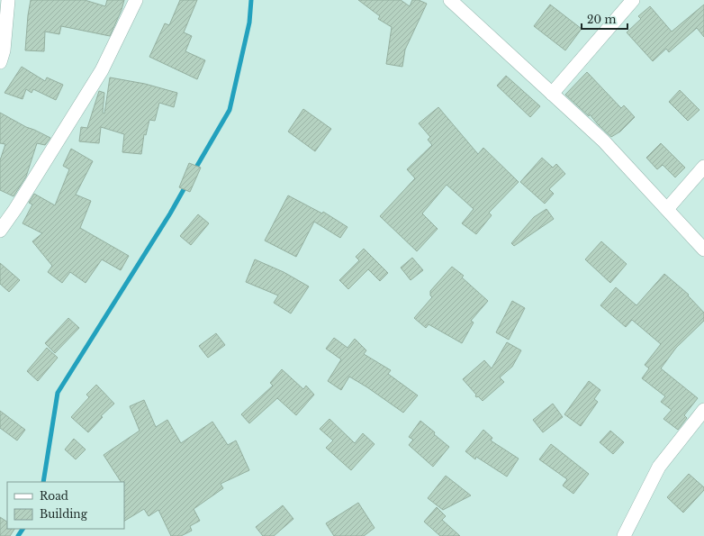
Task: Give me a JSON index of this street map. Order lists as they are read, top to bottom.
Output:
{
  "legend": ["Road", "Building"],
  "scale_bar": "20 m"
}
